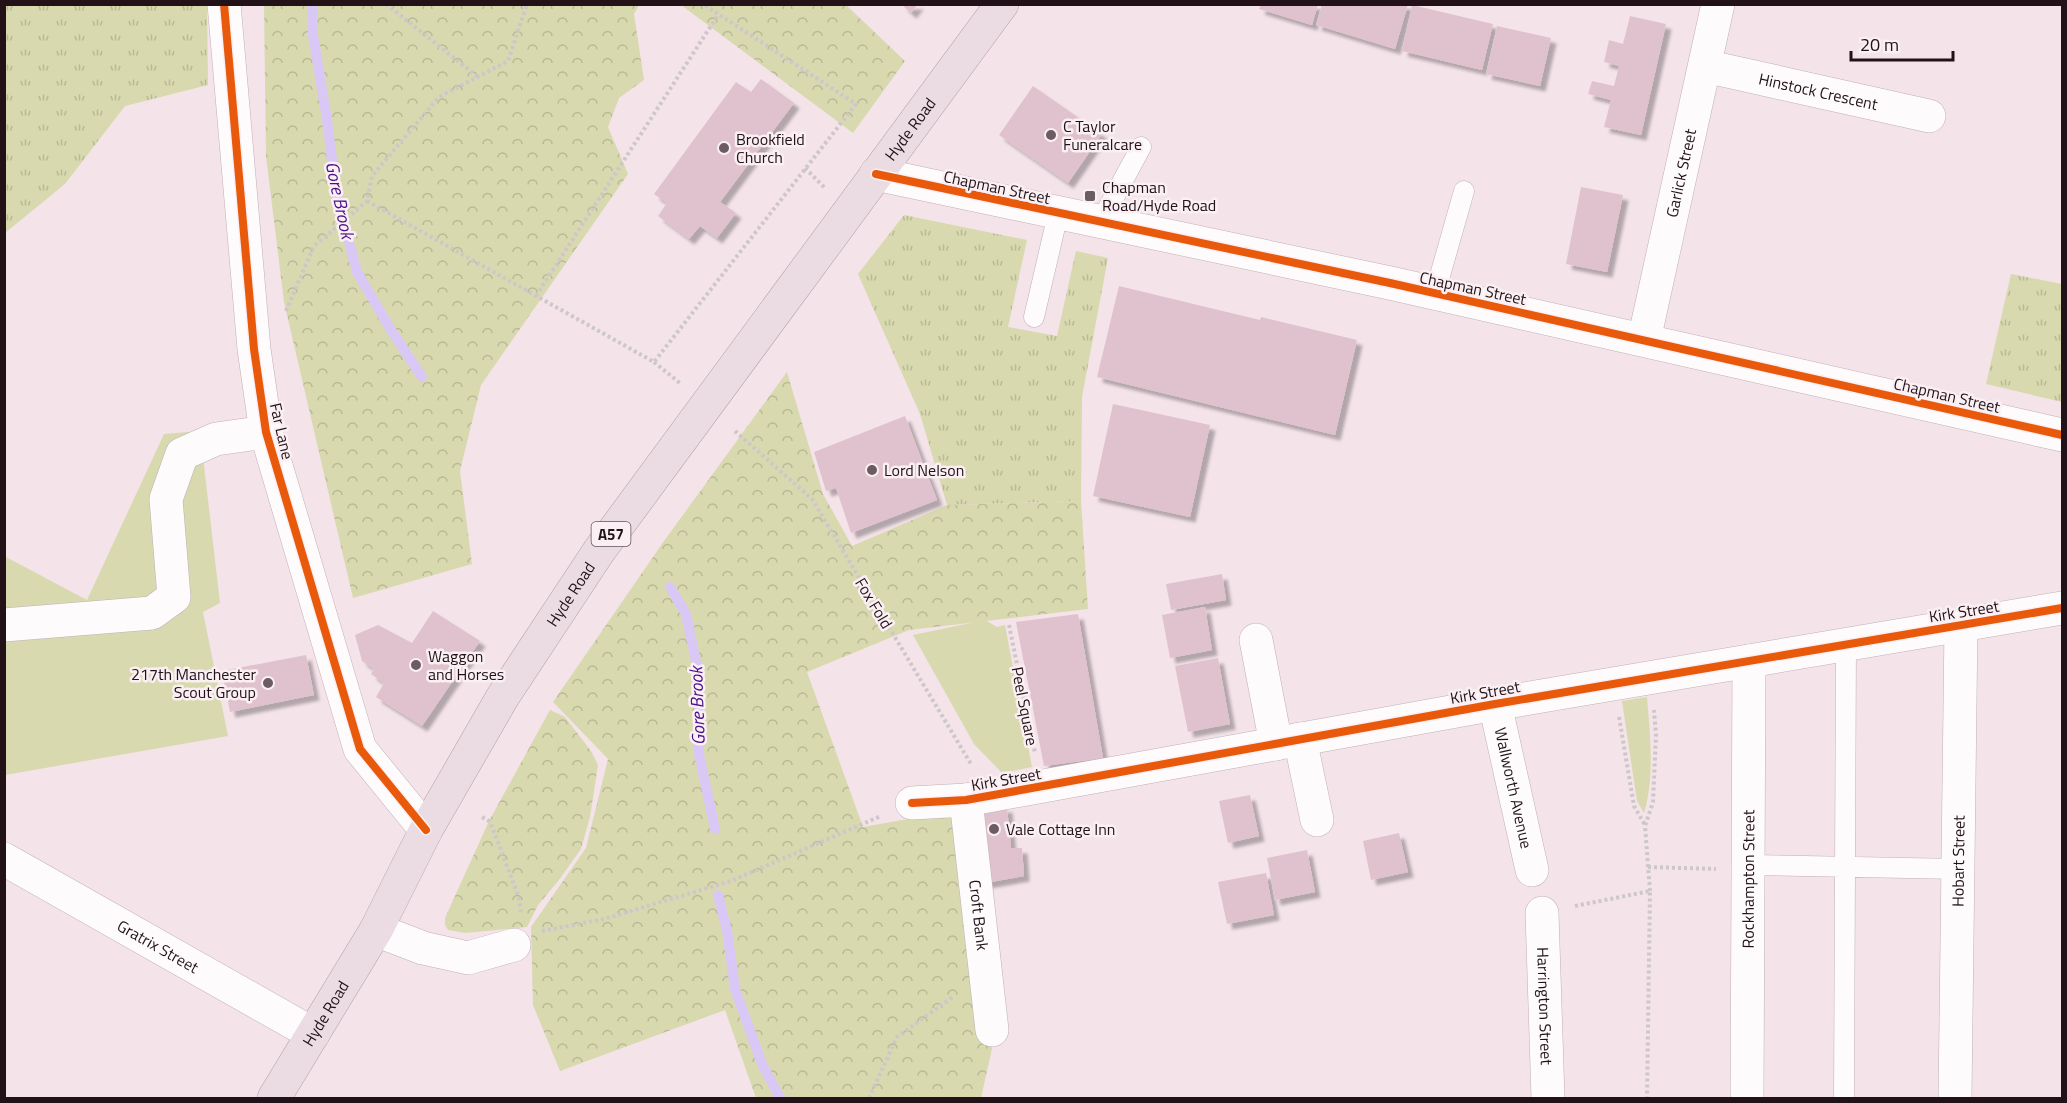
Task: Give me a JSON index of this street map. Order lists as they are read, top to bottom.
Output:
{
  "streets": {
    "highway": ["Hyde Road", "A57"],
    "street": [
      "Hinstock Crescent",
      "Garlick Street",
      "Chapman Street",
      "Far Lane",
      "Kirk Street",
      "Wallworth Avenue",
      "Hobart Street",
      "Rockhampton Street",
      "Croft Bank",
      "Gratrix Street",
      "Harrington Street"
    ],
    "path": ["Fox Fold", "Peel Square"]
  },
  "crossings": [
    ["Hinstock Crescent", "Garlick Street"],
    ["Hyde Road", "Chapman Street"],
    ["Hyde Road", "Far Lane"],
    ["Hyde Road", "Gratrix Street"],
    ["Garlick Street", "Chapman Street"],
    ["Fox Fold", "Kirk Street"],
    ["Fox Fold", "Croft Bank"],
    ["Kirk Street", "Peel Square"],
    ["Kirk Street", "Wallworth Avenue"],
    ["Kirk Street", "Hobart Street"],
    ["Kirk Street", "Rockhampton Street"],
    ["Kirk Street", "Croft Bank"]
  ],
  "water": ["Gore Brook"],
  "places": {
    "other": [
      "C Taylor Funeralcare",
      "Brookfield Church",
      "Lord Nelson",
      "Waggon and Horses",
      "217th Manchester Scout Group",
      "Vale Cottage Inn"
    ],
    "transit": ["Chapman Road/Hyde Road"]
  },
  "scale_bar": "20 m"
}
